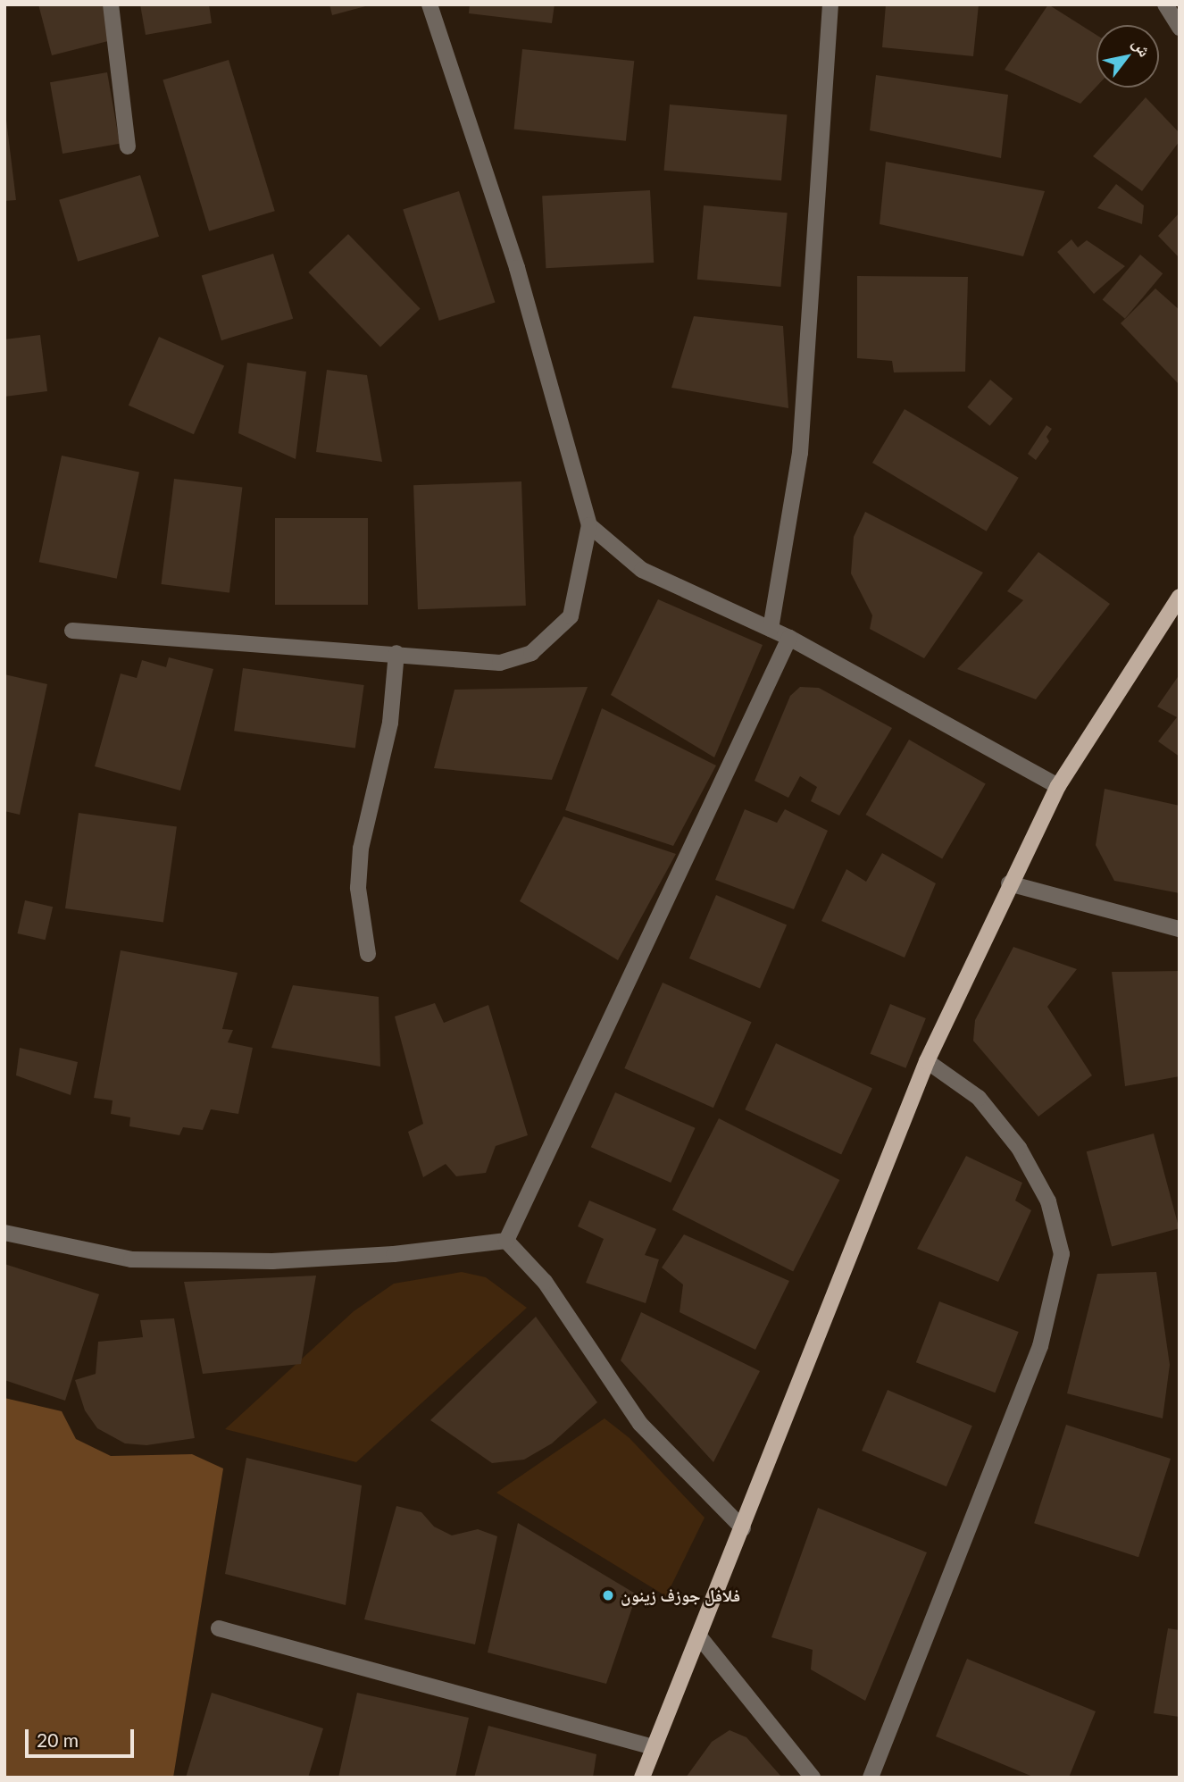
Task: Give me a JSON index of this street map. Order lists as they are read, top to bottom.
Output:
{
  "places": ["فلافل جوزف زينون"],
  "scale_bar": "20 m",
  "north": "top right"
}
